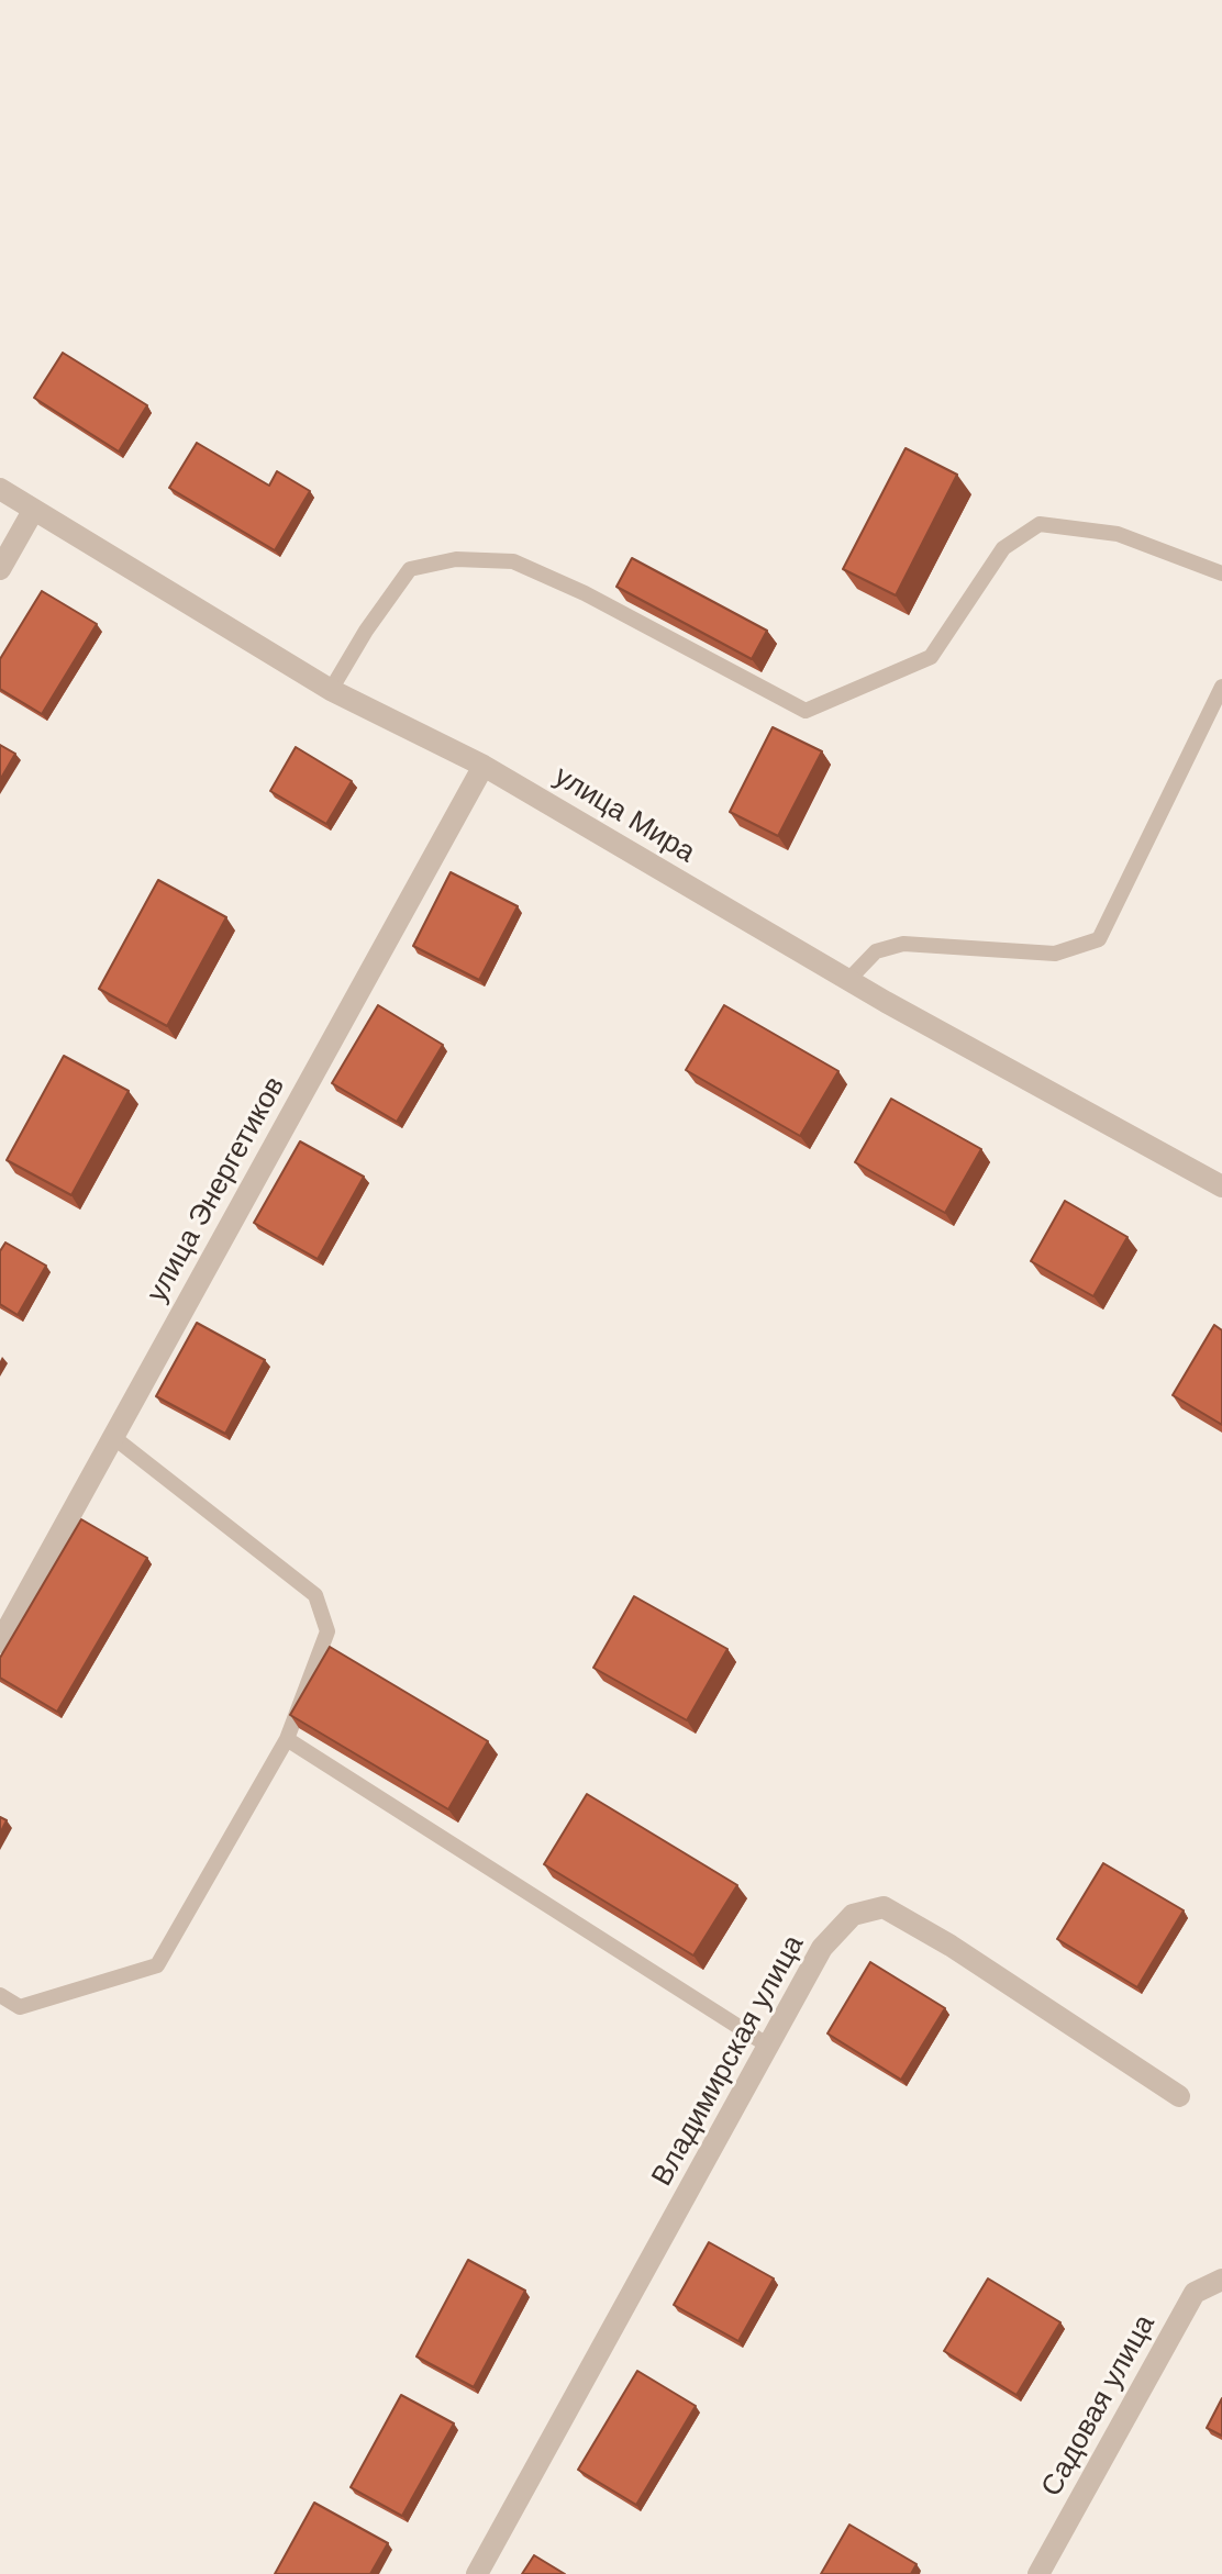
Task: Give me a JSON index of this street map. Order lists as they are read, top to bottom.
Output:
{
  "streets": {
    "street": [
      "улица Мира",
      "улица Энергетиков",
      "Владимирская улица",
      "Садовая улица"
    ]
  },
  "crossings": [
    ["улица Мира", "улица Энергетиков"]
  ]
}
